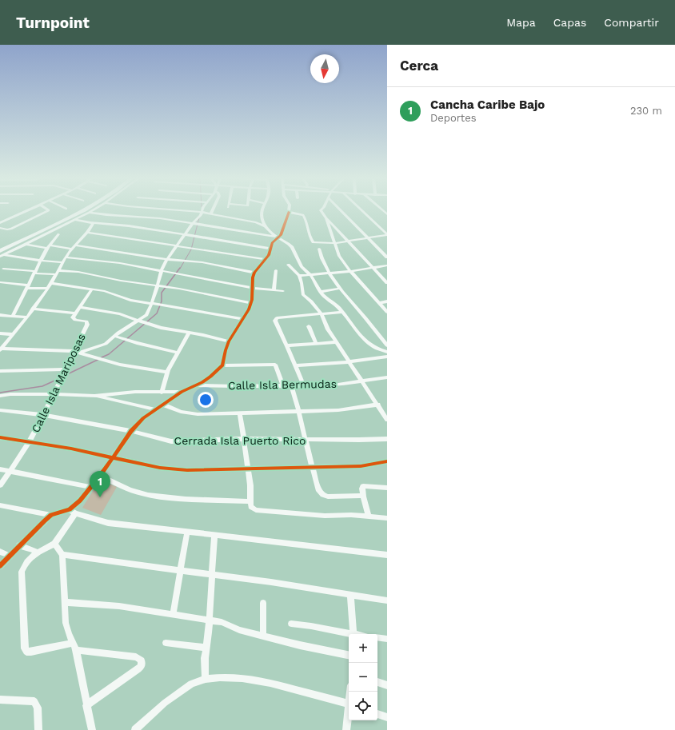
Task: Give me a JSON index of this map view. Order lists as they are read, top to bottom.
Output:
{
  "streets": {
    "street": ["Calle Isla Mariposas", "Calle Isla Bermudas", "Cerrada Isla Puerto Rico"]
  },
  "crossings": [
    ["Calle Isla Mariposas", "Cerrada Isla Puerto Rico"]
  ],
  "north": "bottom",
  "page": {
    "header": "Turnpoint",
    "nav": ["Mapa", "Capas", "Compartir"],
    "heading": "Cerca",
    "list": [
      {
        "mark": "1",
        "name": "Cancha Caribe Bajo",
        "note": "Deportes",
        "value": "230 m"
      }
    ],
    "pins": "1",
    "map_buttons": ["+", "−"]
  }
}
